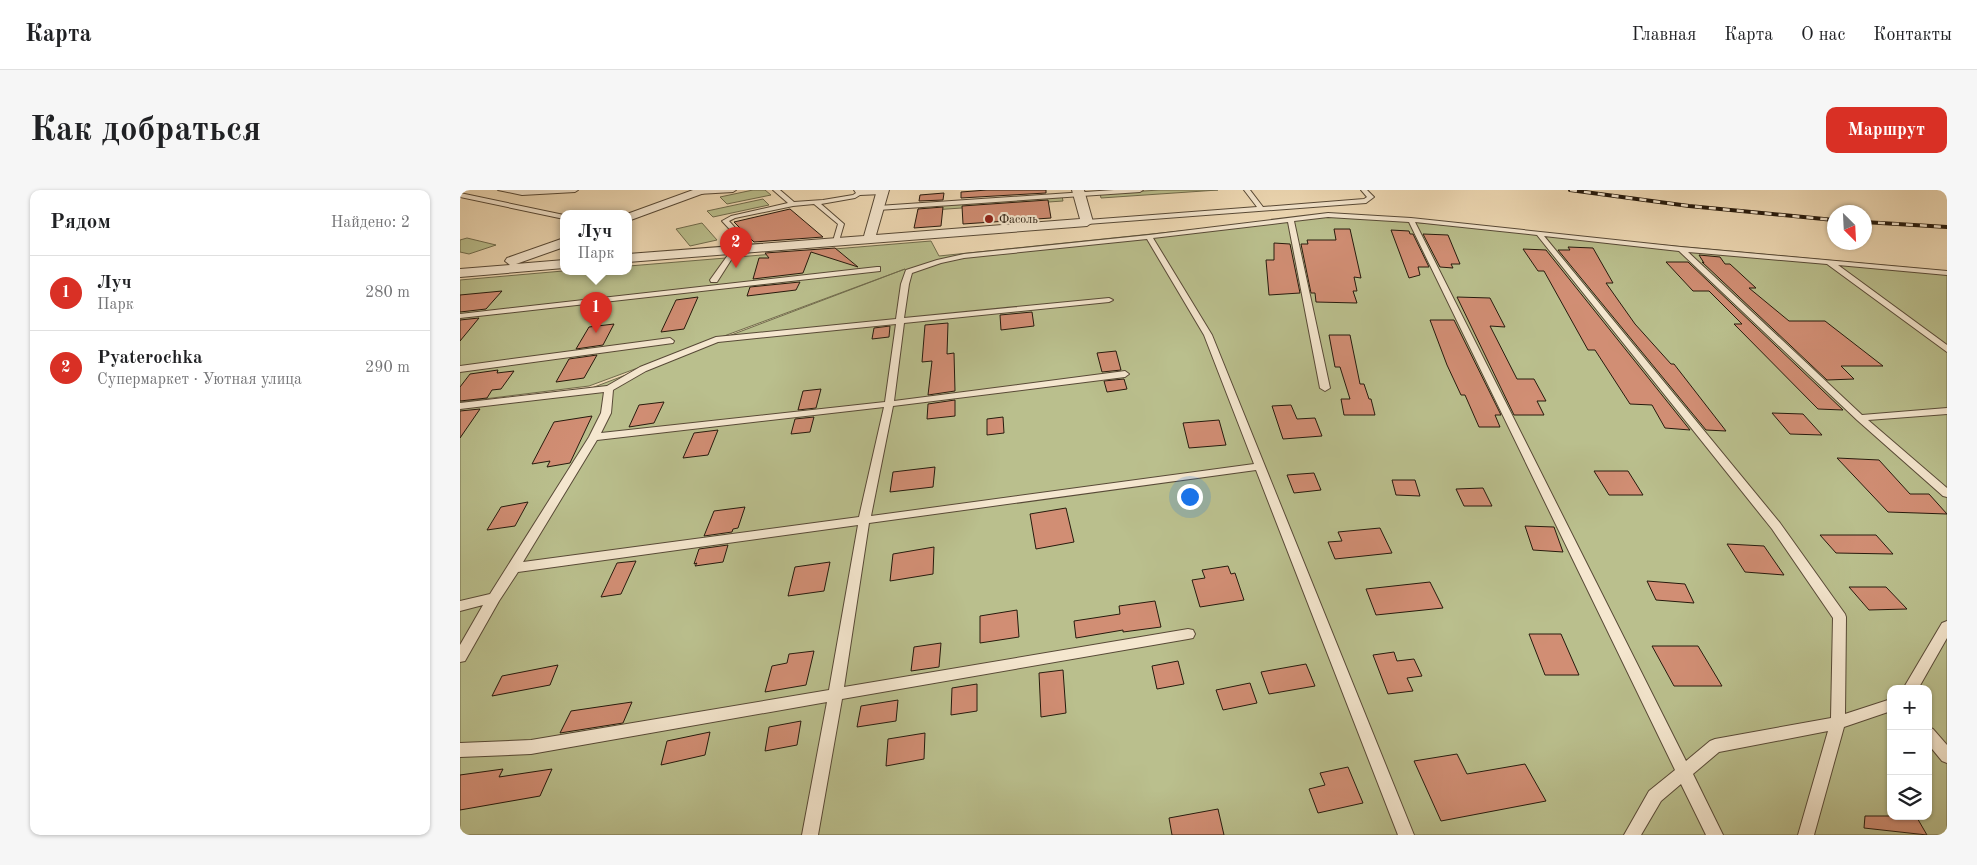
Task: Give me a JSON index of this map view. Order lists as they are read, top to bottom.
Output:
{
  "places": ["Фасоль"],
  "north": "bottom right",
  "page": {
    "header": "Карта",
    "nav": [
      "Главная",
      "Карта",
      "О нас",
      "Контакты"
    ],
    "buttons": "Маршрут",
    "title": "Как добраться",
    "heading": ["Рядом", "Найдено: 2"],
    "popup": ["Луч", "Парк"],
    "pins": ["2", "1"],
    "list": [
      {
        "mark": "1",
        "name": "Луч",
        "note": "Парк",
        "value": "280 m"
      },
      {
        "mark": "2",
        "name": "Pyaterochka",
        "note": "Супермаркет · Уютная улица",
        "value": "290 m"
      }
    ],
    "map_buttons": ["+", "−"]
  }
}
